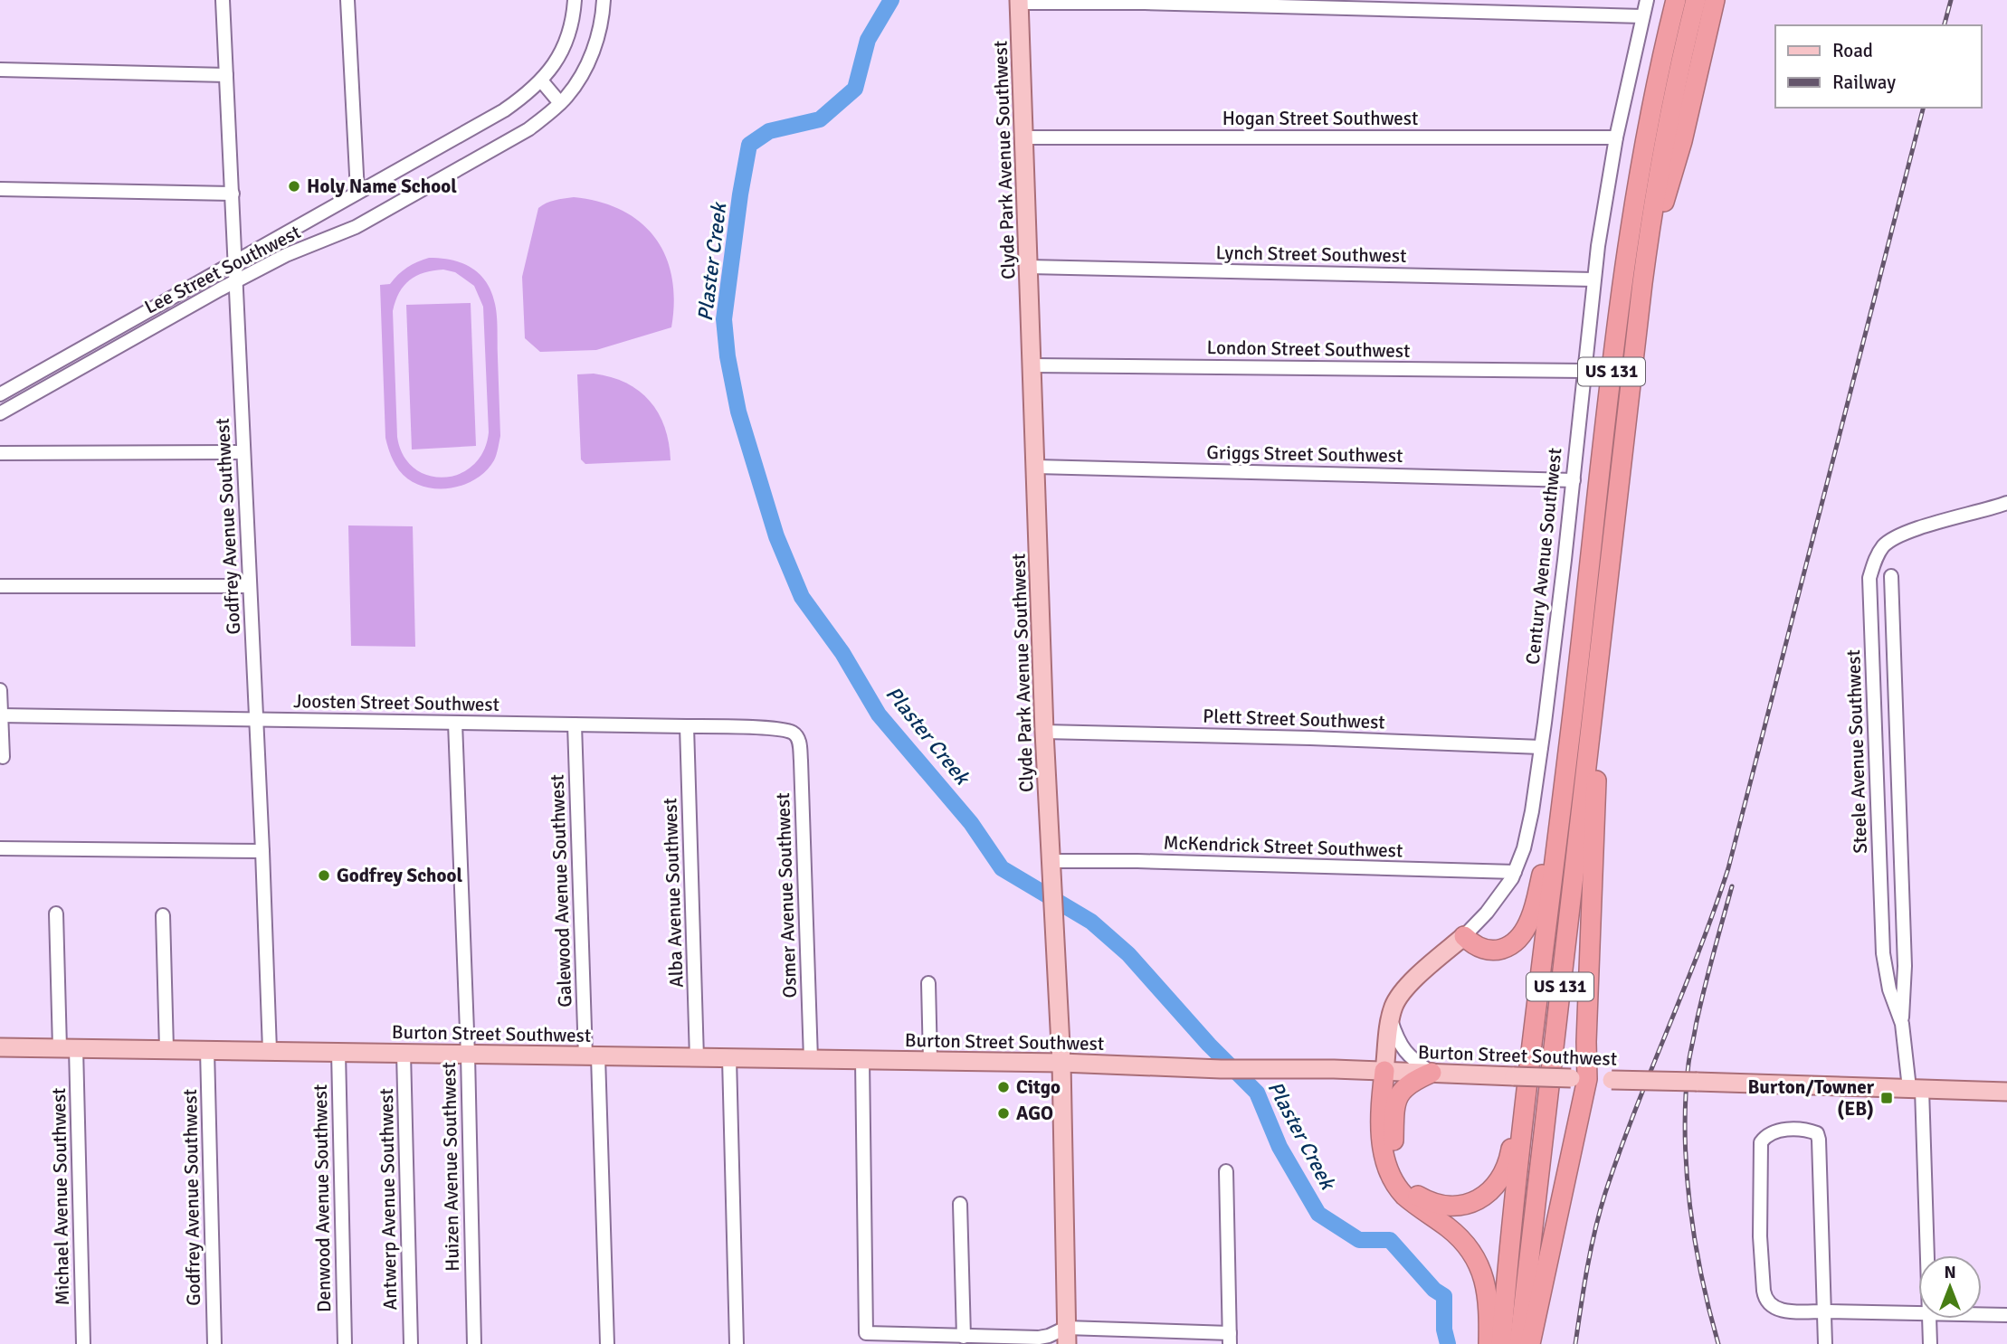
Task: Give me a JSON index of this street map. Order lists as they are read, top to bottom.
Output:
{
  "streets": {
    "highway": ["US 131"],
    "main road": ["Clyde Park Avenue Southwest", "Century Avenue Southwest", "Burton Street Southwest"],
    "street": [
      "Hogan Street Southwest",
      "Lynch Street Southwest",
      "Lee Street Southwest",
      "London Street Southwest",
      "Griggs Street Southwest",
      "Godfrey Avenue Southwest",
      "Joosten Street Southwest",
      "Plett Street Southwest",
      "Steele Avenue Southwest",
      "McKendrick Street Southwest",
      "Galewood Avenue Southwest",
      "Alba Avenue Southwest",
      "Osmer Avenue Southwest",
      "Huizen Avenue Southwest",
      "Michael Avenue Southwest",
      "Denwood Avenue Southwest",
      "Antwerp Avenue Southwest"
    ]
  },
  "crossings": [
    ["Hogan Street Southwest", "Clyde Park Avenue Southwest"],
    ["Hogan Street Southwest", "Century Avenue Southwest"],
    ["Clyde Park Avenue Southwest", "Lynch Street Southwest"],
    ["Clyde Park Avenue Southwest", "London Street Southwest"],
    ["Clyde Park Avenue Southwest", "Griggs Street Southwest"],
    ["Clyde Park Avenue Southwest", "Plett Street Southwest"],
    ["Clyde Park Avenue Southwest", "McKendrick Street Southwest"],
    ["Clyde Park Avenue Southwest", "Burton Street Southwest"],
    ["Lynch Street Southwest", "Century Avenue Southwest"],
    ["Lee Street Southwest", "Godfrey Avenue Southwest"],
    ["London Street Southwest", "Century Avenue Southwest"],
    ["Griggs Street Southwest", "Century Avenue Southwest"],
    ["Godfrey Avenue Southwest", "Joosten Street Southwest"],
    ["Godfrey Avenue Southwest", "Burton Street Southwest"],
    ["Century Avenue Southwest", "Plett Street Southwest"],
    ["Century Avenue Southwest", "McKendrick Street Southwest"],
    ["Century Avenue Southwest", "Burton Street Southwest"],
    ["Joosten Street Southwest", "Galewood Avenue Southwest"],
    ["Joosten Street Southwest", "Alba Avenue Southwest"],
    ["Joosten Street Southwest", "Osmer Avenue Southwest"],
    ["Joosten Street Southwest", "Huizen Avenue Southwest"],
    ["Steele Avenue Southwest", "Burton Street Southwest"],
    ["Galewood Avenue Southwest", "Burton Street Southwest"],
    ["Alba Avenue Southwest", "Burton Street Southwest"],
    ["Osmer Avenue Southwest", "Burton Street Southwest"],
    ["Burton Street Southwest", "Huizen Avenue Southwest"],
    ["Burton Street Southwest", "Michael Avenue Southwest"],
    ["Burton Street Southwest", "Denwood Avenue Southwest"],
    ["Burton Street Southwest", "Antwerp Avenue Southwest"]
  ],
  "water": ["Plaster Creek"],
  "places": {
    "other": [
      "Holy Name School",
      "Godfrey School",
      "Citgo",
      "AGO"
    ],
    "transit": ["Burton/Towner (EB)"]
  },
  "legend": ["Road", "Railway"],
  "north": "top"
}
